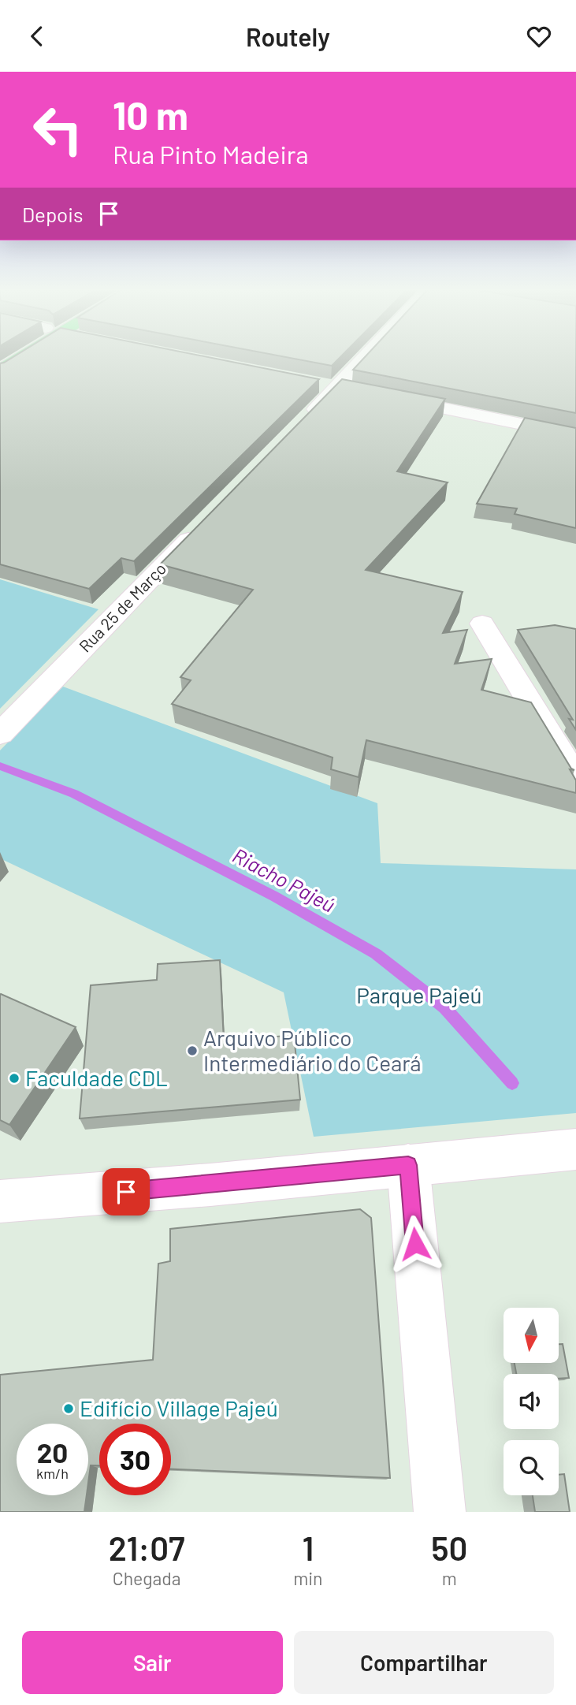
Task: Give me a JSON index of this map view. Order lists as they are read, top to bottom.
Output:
{
  "streets": {
    "street": ["Rua 25 de Março"]
  },
  "water": ["Riacho Pajeú"],
  "parks": ["Parque Pajeú"],
  "places": ["Arquivo Público Intermediário do Ceará", "Faculdade CDL", "Edifício Village Pajeú"],
  "north": "bottom",
  "page": {
    "header": "Routely",
    "turn": ["10 m", "Rua Pinto Madeira"],
    "then": "Depois",
    "speed": "20 km/h",
    "limit": "30",
    "eta": [
      "21:07",
      "Chegada",
      "1",
      "min",
      "50",
      "m"
    ],
    "buttons": ["Sair", "Compartilhar"]
  }
}
